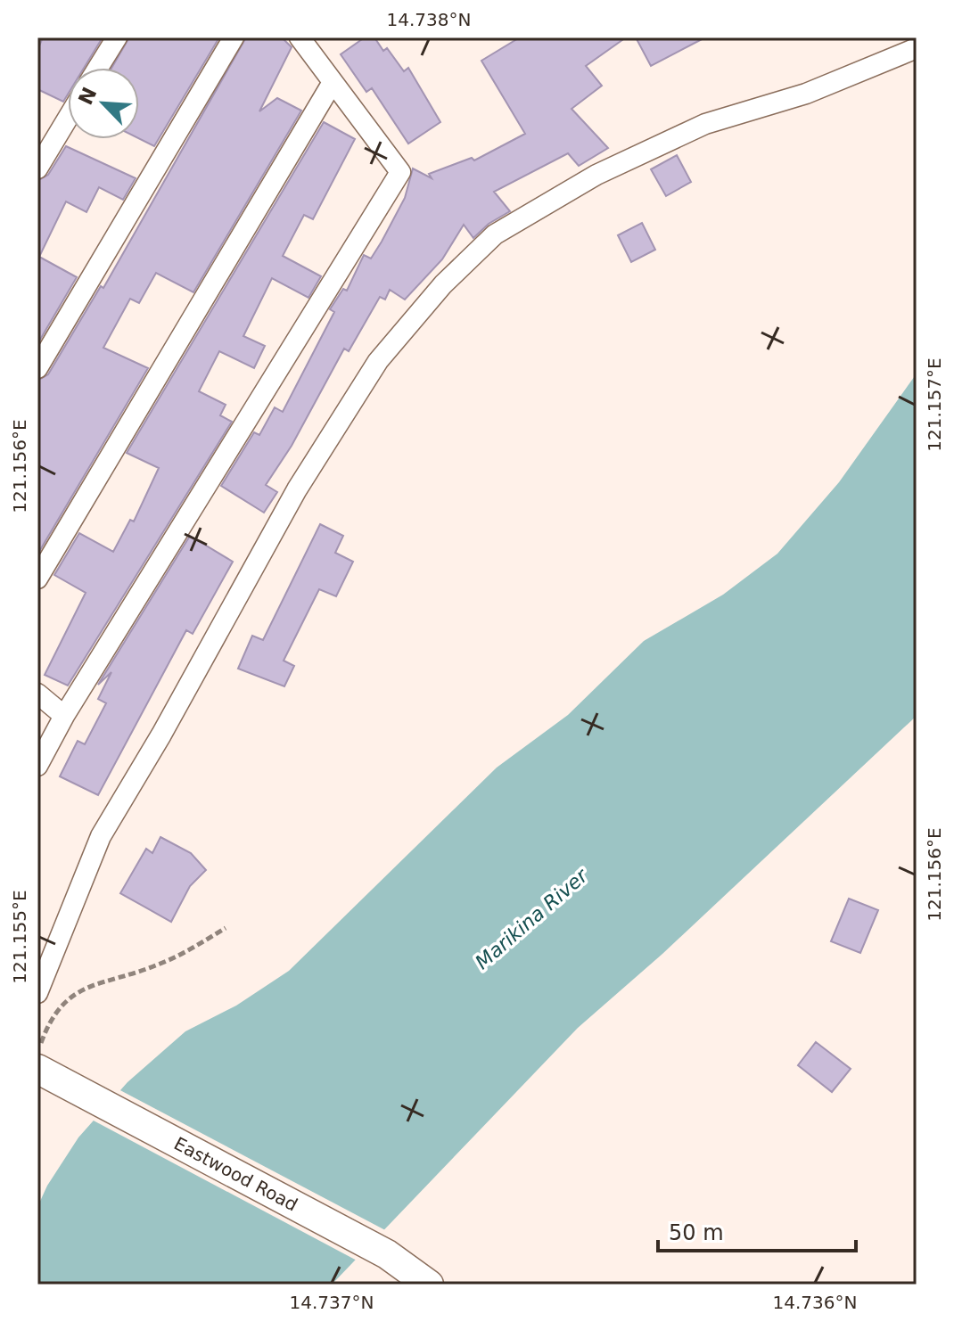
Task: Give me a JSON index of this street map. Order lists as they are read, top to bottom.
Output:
{
  "streets": {
    "main road": ["Eastwood Road"]
  },
  "water": ["Marikina River"],
  "scale_bar": "50 m",
  "north": "top left",
  "coordinates": [
    "14.738°N",
    "121.157°E",
    "121.156°E",
    "121.155°E",
    "14.737°N",
    "14.736°N"
  ]
}
